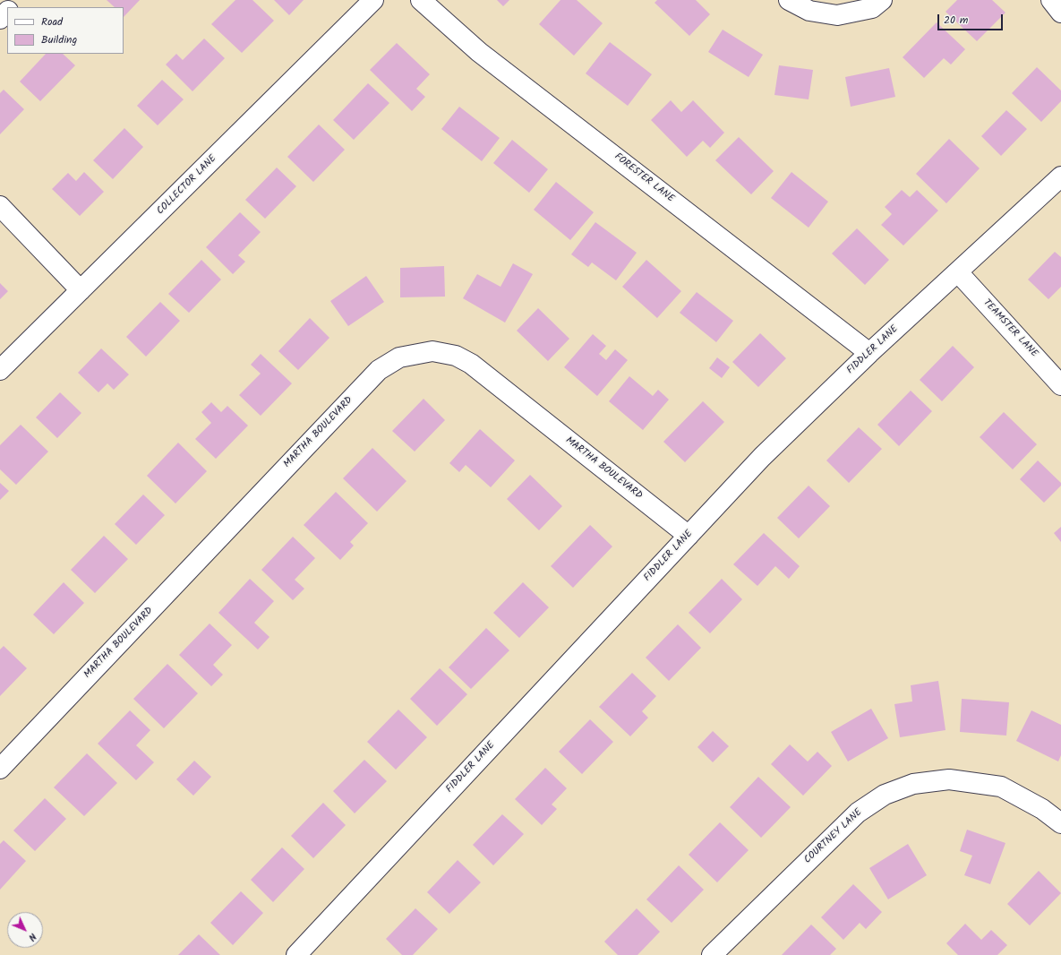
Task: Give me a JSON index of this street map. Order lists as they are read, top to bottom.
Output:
{
  "streets": {
    "street": [
      "FORESTER LANE",
      "COLLECTOR LANE",
      "TEAMSTER LANE",
      "FIDDLER LANE",
      "MARTHA BOULEVARD",
      "COURTNEY LANE"
    ]
  },
  "crossings": [
    ["FORESTER LANE", "FIDDLER LANE"],
    ["TEAMSTER LANE", "FIDDLER LANE"],
    ["FIDDLER LANE", "MARTHA BOULEVARD"]
  ],
  "legend": ["Road", "Building"],
  "scale_bar": "20 m",
  "north": "bottom right"
}
